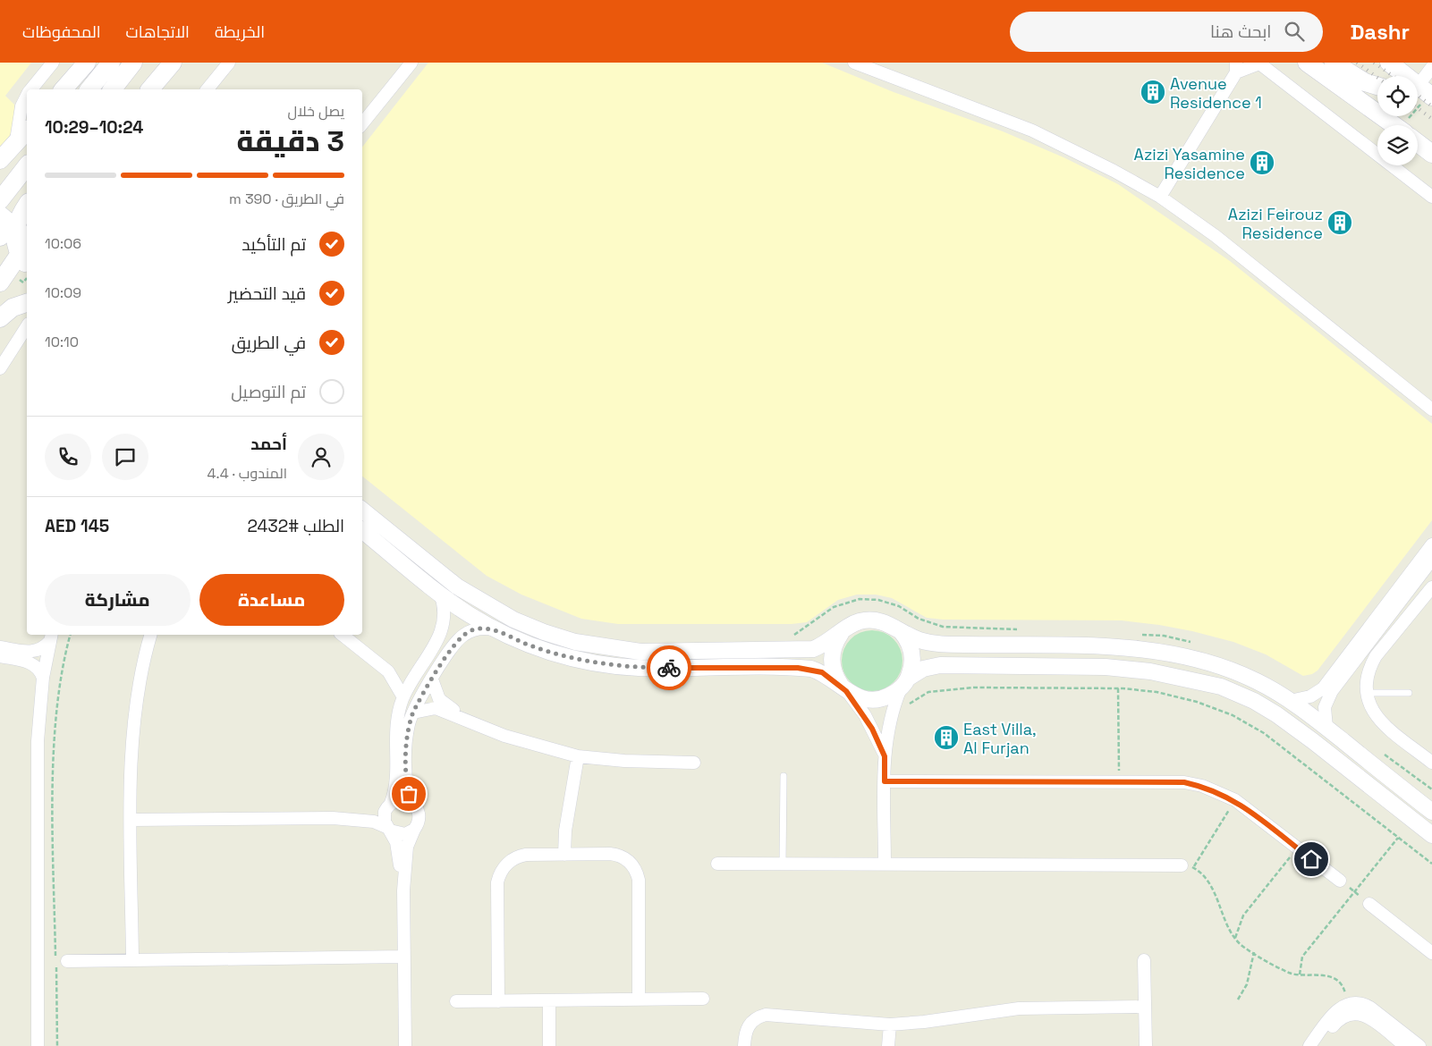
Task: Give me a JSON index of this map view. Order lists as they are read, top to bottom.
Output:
{
  "places": {
    "building": [
      "Avenue Residence 1",
      "Azizi Yasamine Residence",
      "Azizi Feirouz Residence",
      "East Villa, Al Furjan"
    ]
  },
  "page": {
    "header": "Dashr",
    "search": "ابحث هنا",
    "nav": ["الخريطة", "الاتجاهات", "المحفوظات"],
    "heading": ["3 دقيقة", "يصل خلال", "10:24–10:29"],
    "panel": [
      "أحمد",
      "المندوب · 4.4",
      "الطلب #2432",
      "AED 145"
    ],
    "bar": "في الطريق · 390 m",
    "list": [
      ["تم التأكيد", "10:06"],
      ["قيد التحضير", "10:09"],
      ["في الطريق", "10:10"],
      "تم التوصيل"
    ],
    "buttons": ["مساعدة", "مشاركة"]
  }
}
